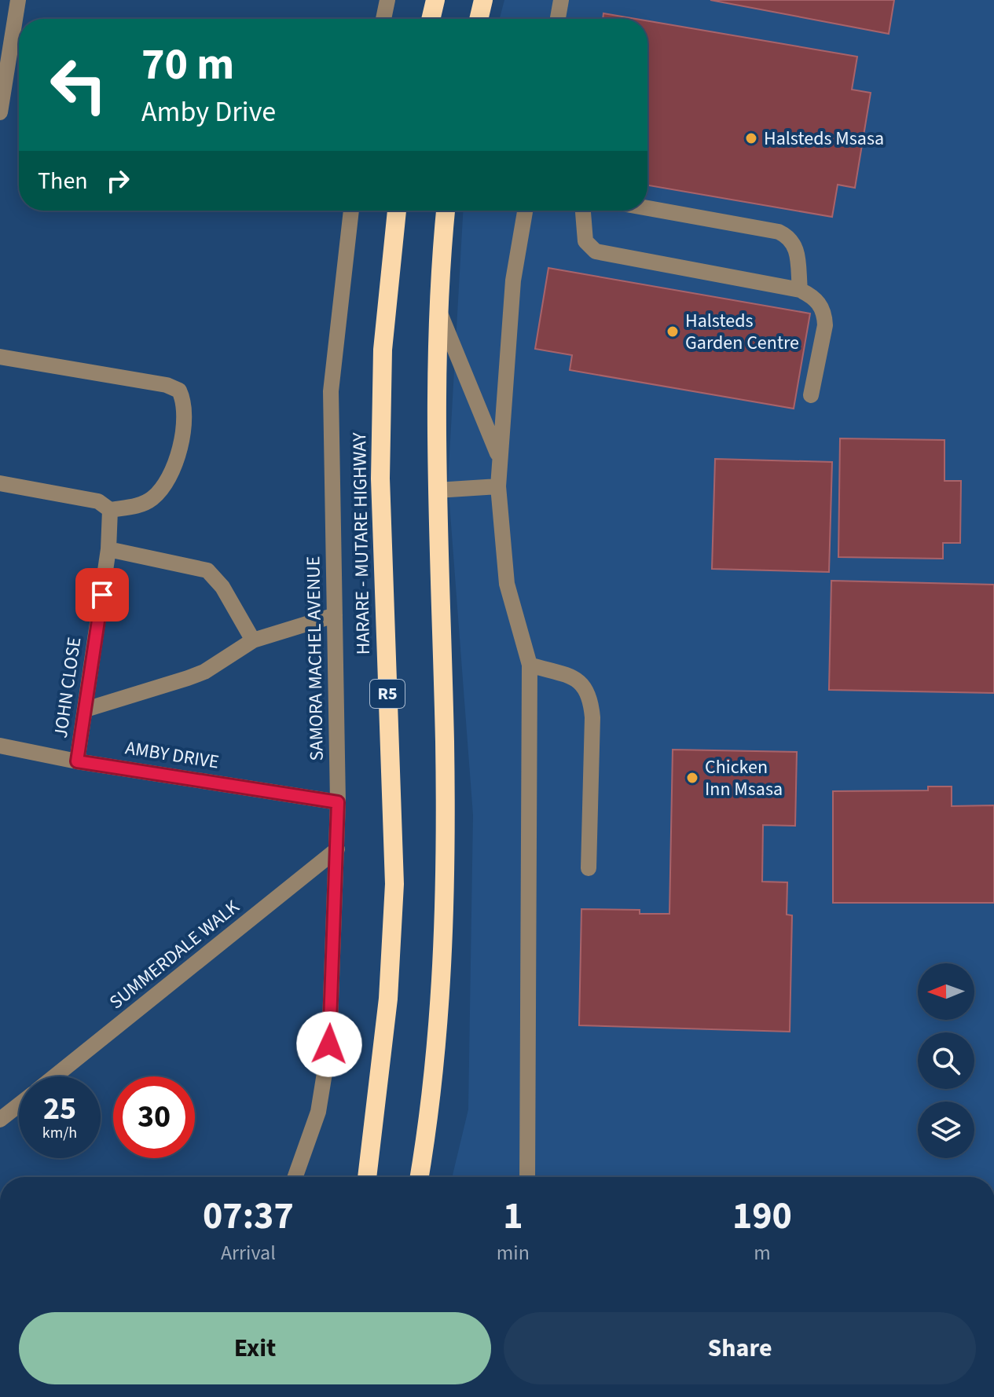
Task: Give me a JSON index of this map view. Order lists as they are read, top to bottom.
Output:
{
  "streets": {
    "highway": ["HARARE - MUTARE HIGHWAY", "R5"],
    "street": [
      "SAMORA MACHEL AVENUE",
      "JOHN CLOSE",
      "AMBY DRIVE",
      "SUMMERDALE WALK"
    ]
  },
  "crossings": [
    ["SAMORA MACHEL AVENUE", "AMBY DRIVE"],
    ["SAMORA MACHEL AVENUE", "SUMMERDALE WALK"],
    ["JOHN CLOSE", "AMBY DRIVE"]
  ],
  "places": ["Halsteds Msasa", "Halsteds Garden Centre", "Chicken Inn Msasa"],
  "north": "left",
  "page": {
    "turn": ["70 m", "Amby Drive"],
    "then": "Then",
    "speed": "25 km/h",
    "limit": "30",
    "eta": [
      "07:37",
      "Arrival",
      "1",
      "min",
      "190",
      "m"
    ],
    "buttons": ["Exit", "Share"]
  }
}
